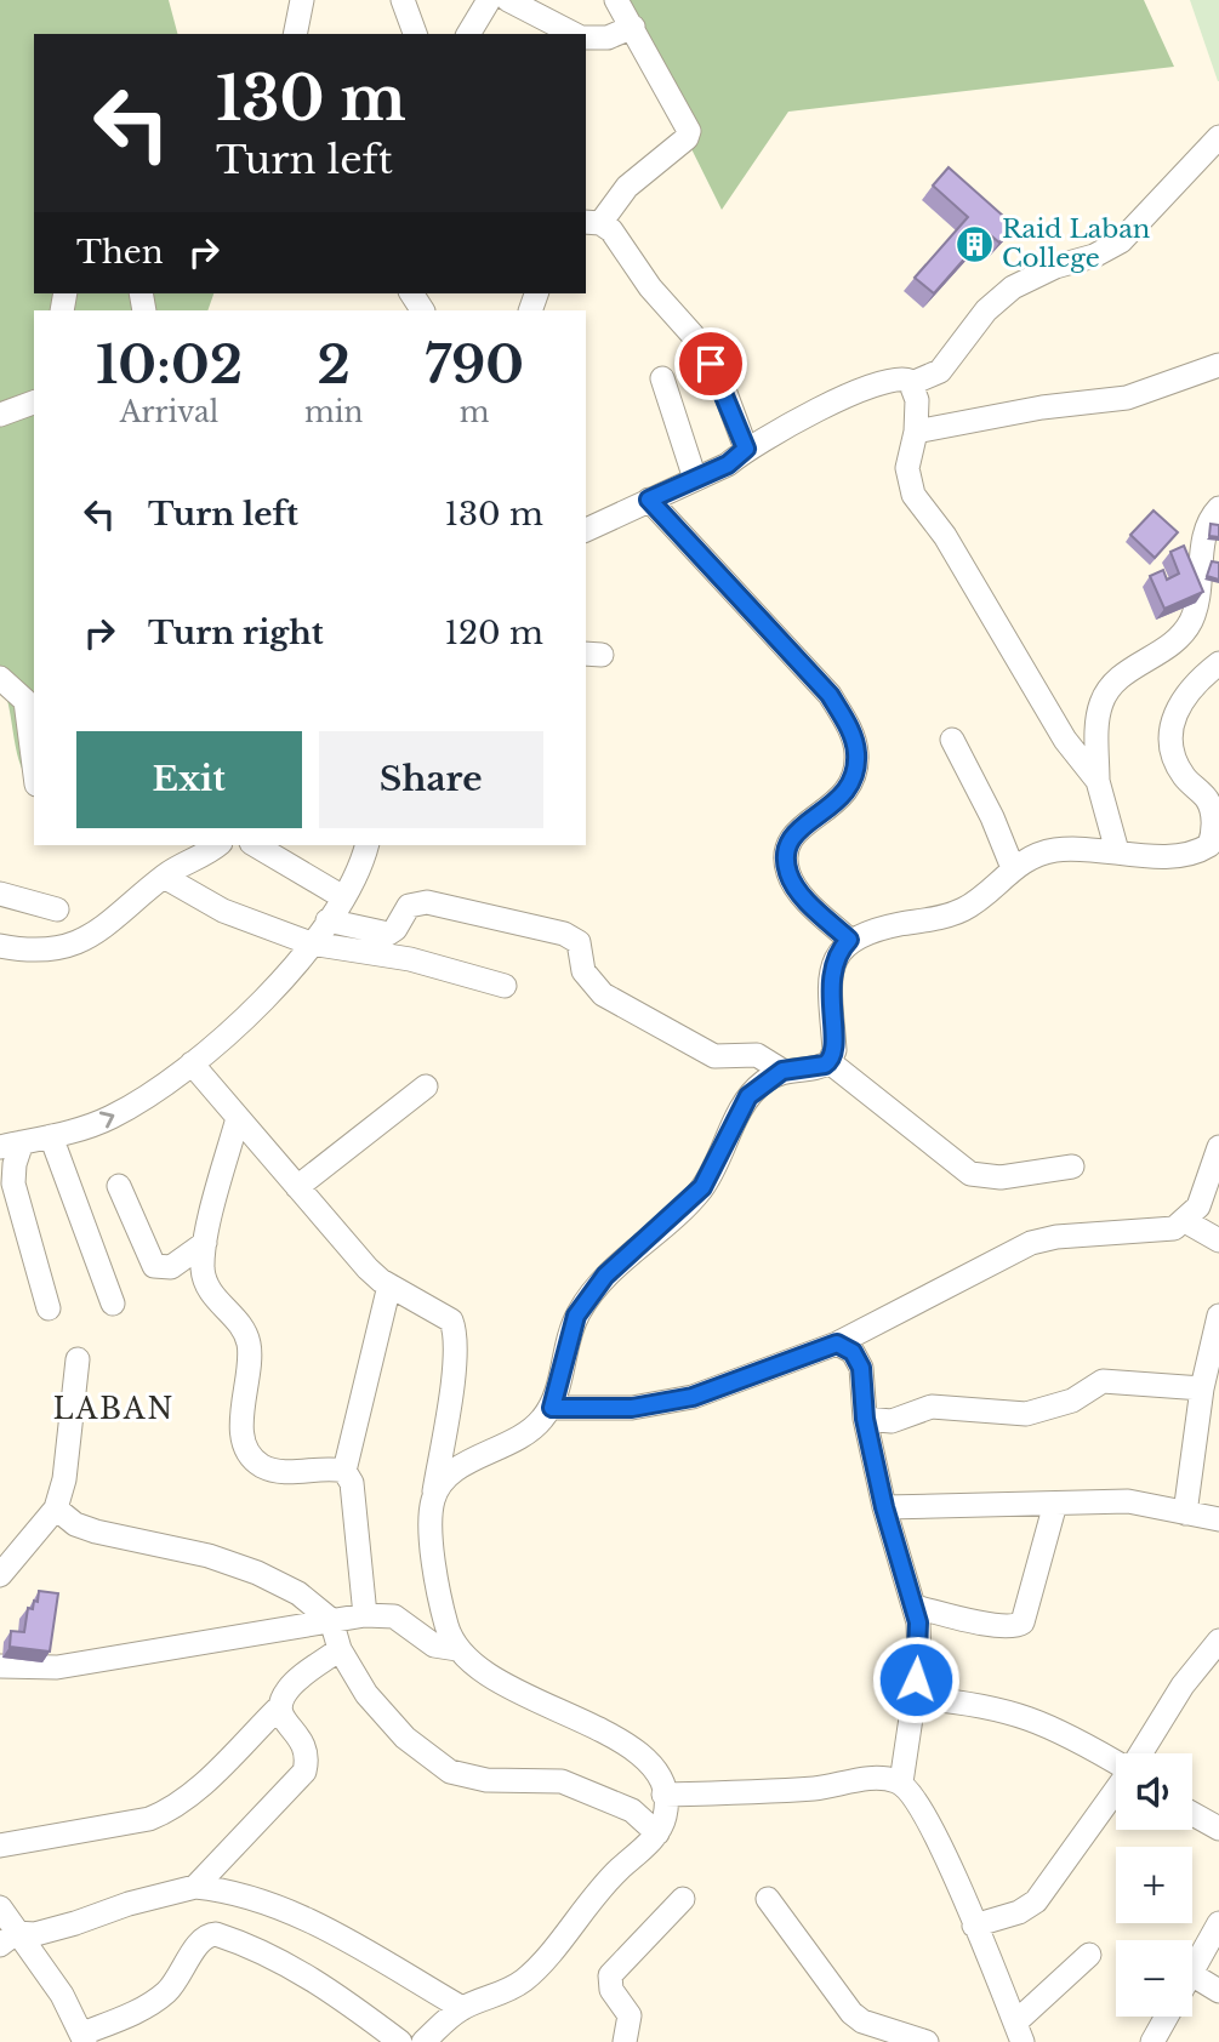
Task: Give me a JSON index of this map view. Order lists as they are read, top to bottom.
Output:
{
  "districts": ["LABAN"],
  "places": {
    "building": ["Raid Laban College"]
  },
  "page": {
    "turn": ["130 m", "Turn left"],
    "then": "Then",
    "eta": [
      "10:02",
      "Arrival",
      "2",
      "min",
      "790",
      "m"
    ],
    "list": [
      {
        "name": "Turn left",
        "value": "130 m"
      },
      {
        "name": "Turn right",
        "value": "120 m"
      }
    ],
    "buttons": ["Exit", "Share"],
    "map_buttons": ["+", "−"]
  }
}
